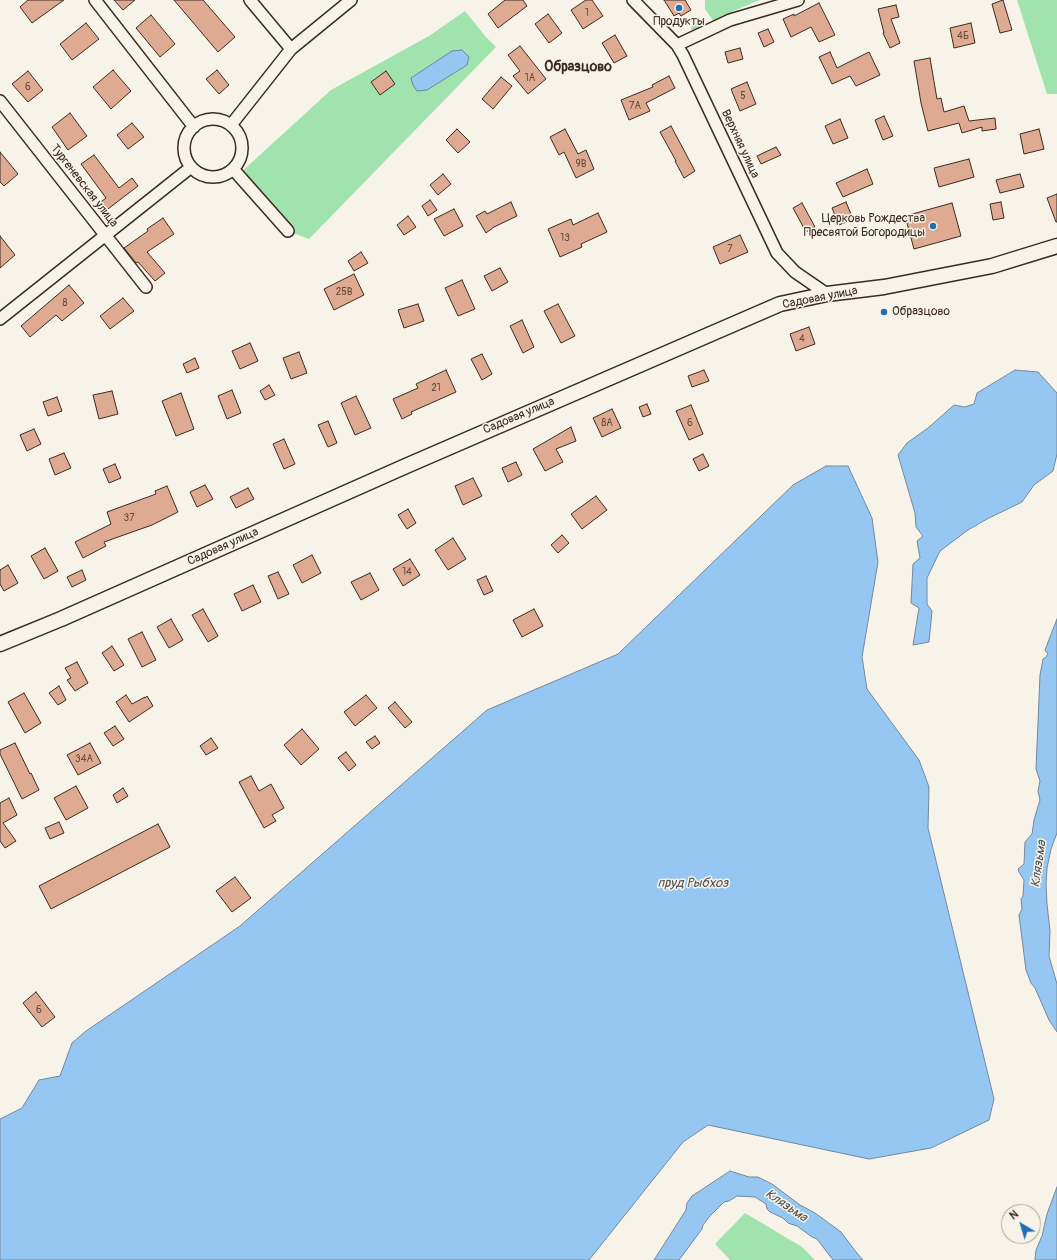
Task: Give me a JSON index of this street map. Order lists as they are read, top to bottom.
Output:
{
  "streets": {
    "street": ["Верхняя улица", "Тургеневская улица", "Садовая улица"]
  },
  "crossings": [
    ["Верхняя улица", "Садовая улица"]
  ],
  "districts": ["Образцово"],
  "water": ["Клязьма", "пруд Рыбхоз"],
  "places": ["Продукты", "Церковь Рождества Пресвятой Богородицы", "Образцово"],
  "house_numbers": [
    "1",
    "4Б",
    "1А",
    "6",
    "5",
    "7А",
    "9В",
    "13",
    "7",
    "25В",
    "8",
    "4",
    "21",
    "8А",
    "6",
    "37",
    "14",
    "34А",
    "6"
  ],
  "north": "top left"
}
